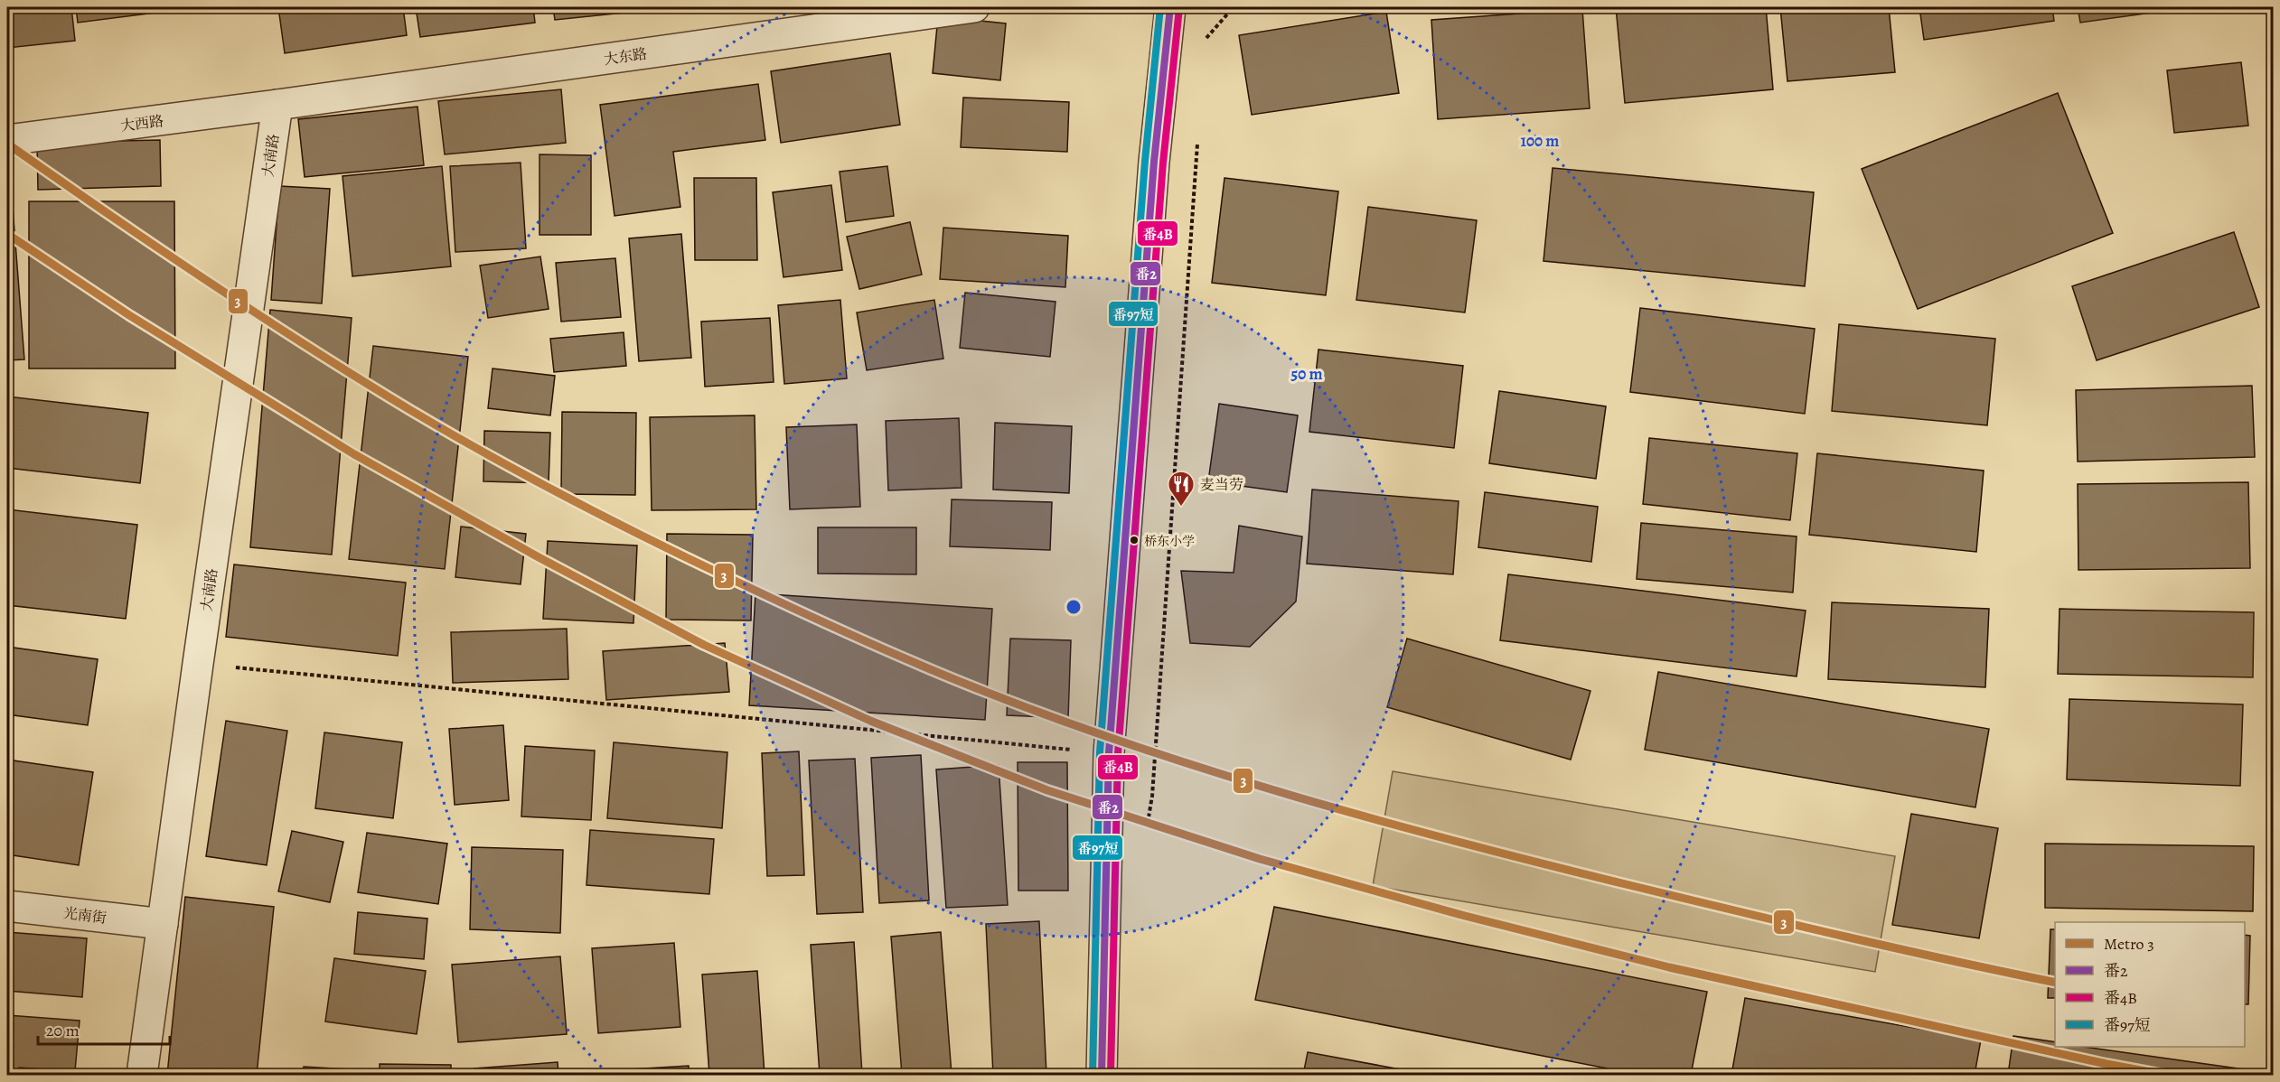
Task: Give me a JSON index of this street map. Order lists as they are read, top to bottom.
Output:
{
  "streets": {
    "street": [
      "大东路",
      "大西路",
      "大南路",
      "光南街"
    ]
  },
  "crossings": [
    ["大东路", "大西路"],
    ["大东路", "大南路"],
    ["大西路", "大南路"],
    ["大南路", "光南街"]
  ],
  "places": {
    "restaurant": ["麦当劳"],
    "other": ["桥东小学"]
  },
  "lines": [
    "transit line 番2",
    "transit line 番97短",
    "transit line 番4B",
    "metro line 3"
  ],
  "legend": [
    "Metro 3",
    "番2",
    "番4B",
    "番97短"
  ],
  "scale_bar": "20 m",
  "rings": ["100 m", "50 m"]
}
